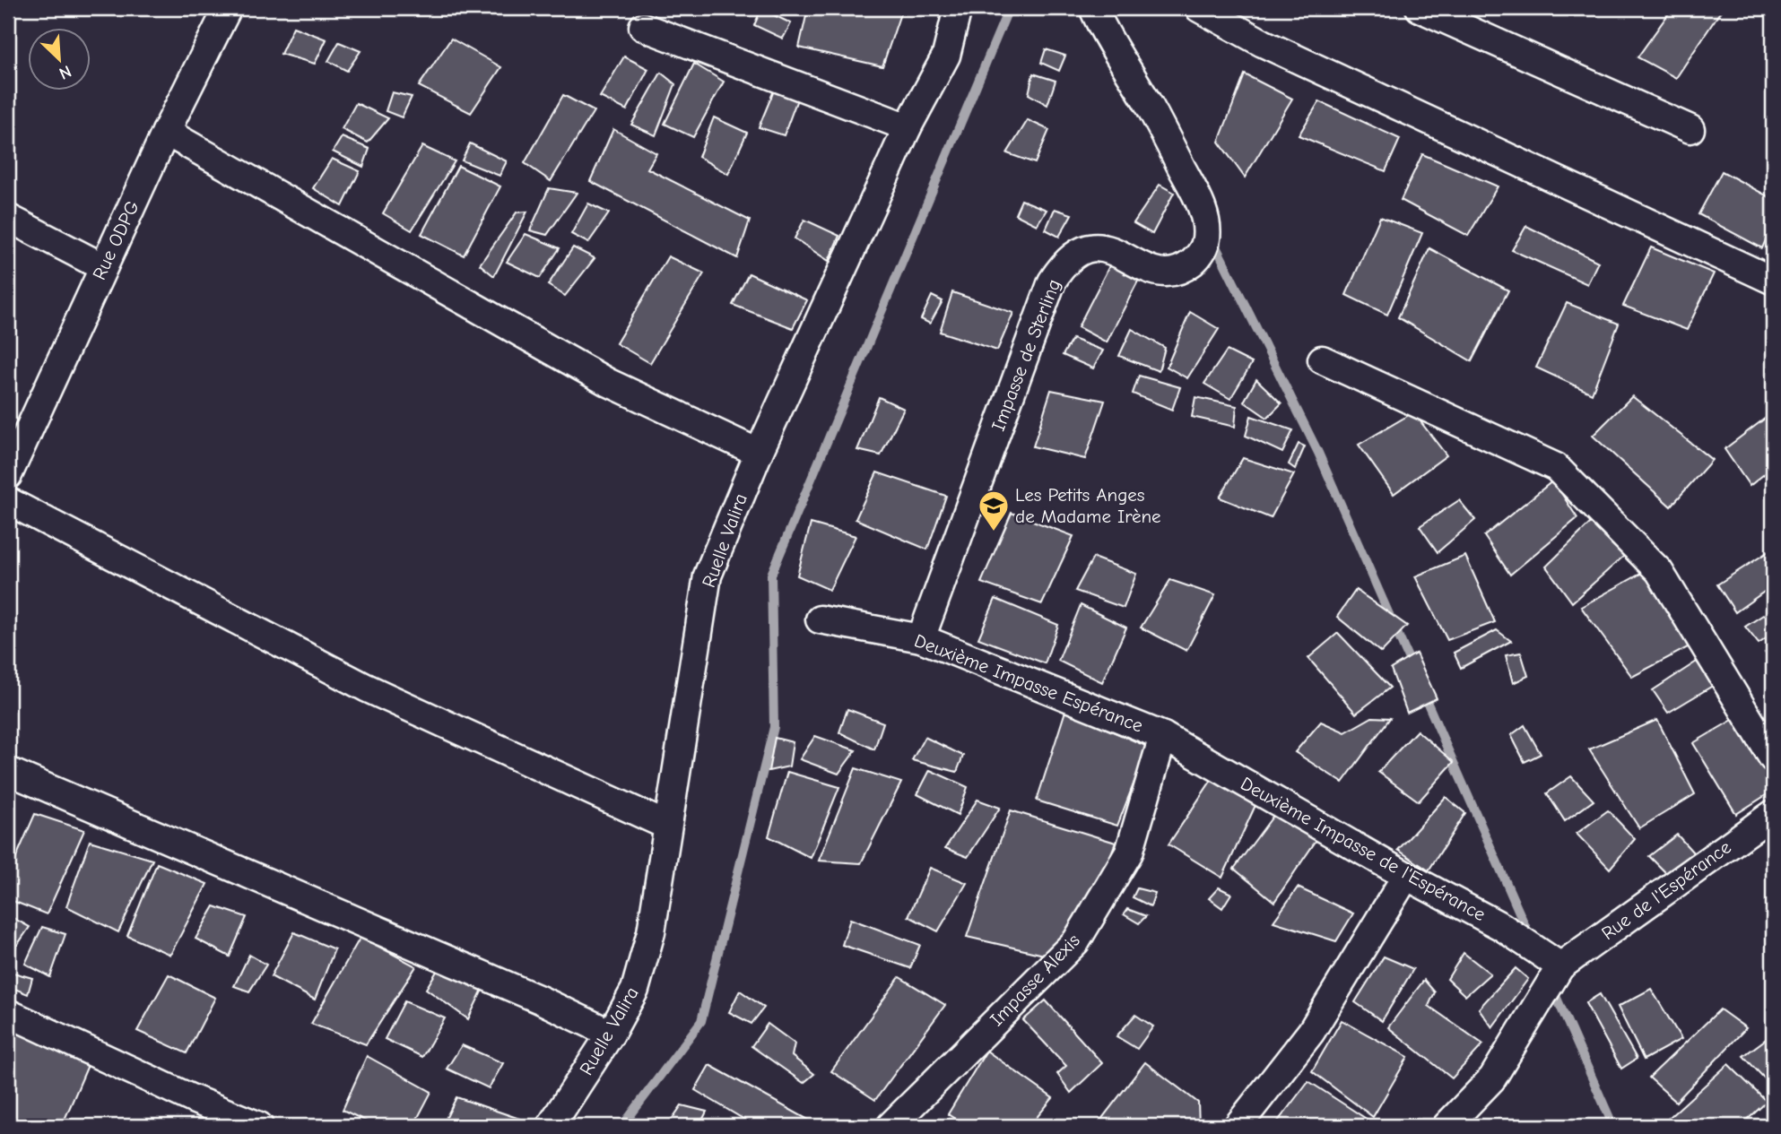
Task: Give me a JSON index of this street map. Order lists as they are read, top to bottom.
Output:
{
  "streets": {
    "street": [
      "Rue ODPG",
      "Impasse de Sterling",
      "Ruelle Valira",
      "Deuxième Impasse Espérance",
      "Deuxième Impasse de l'Espérance",
      "Rue de l'Espérance",
      "Impasse Alexis"
    ]
  },
  "crossings": [
    ["Impasse de Sterling", "Deuxième Impasse Espérance"],
    ["Deuxième Impasse Espérance", "Deuxième Impasse de l'Espérance"],
    ["Deuxième Impasse Espérance", "Impasse Alexis"],
    ["Deuxième Impasse de l'Espérance", "Rue de l'Espérance"],
    ["Deuxième Impasse de l'Espérance", "Impasse Alexis"]
  ],
  "places": {
    "school or university": ["Les Petits Anges de Madame Irène"]
  },
  "north": "bottom right"
}
